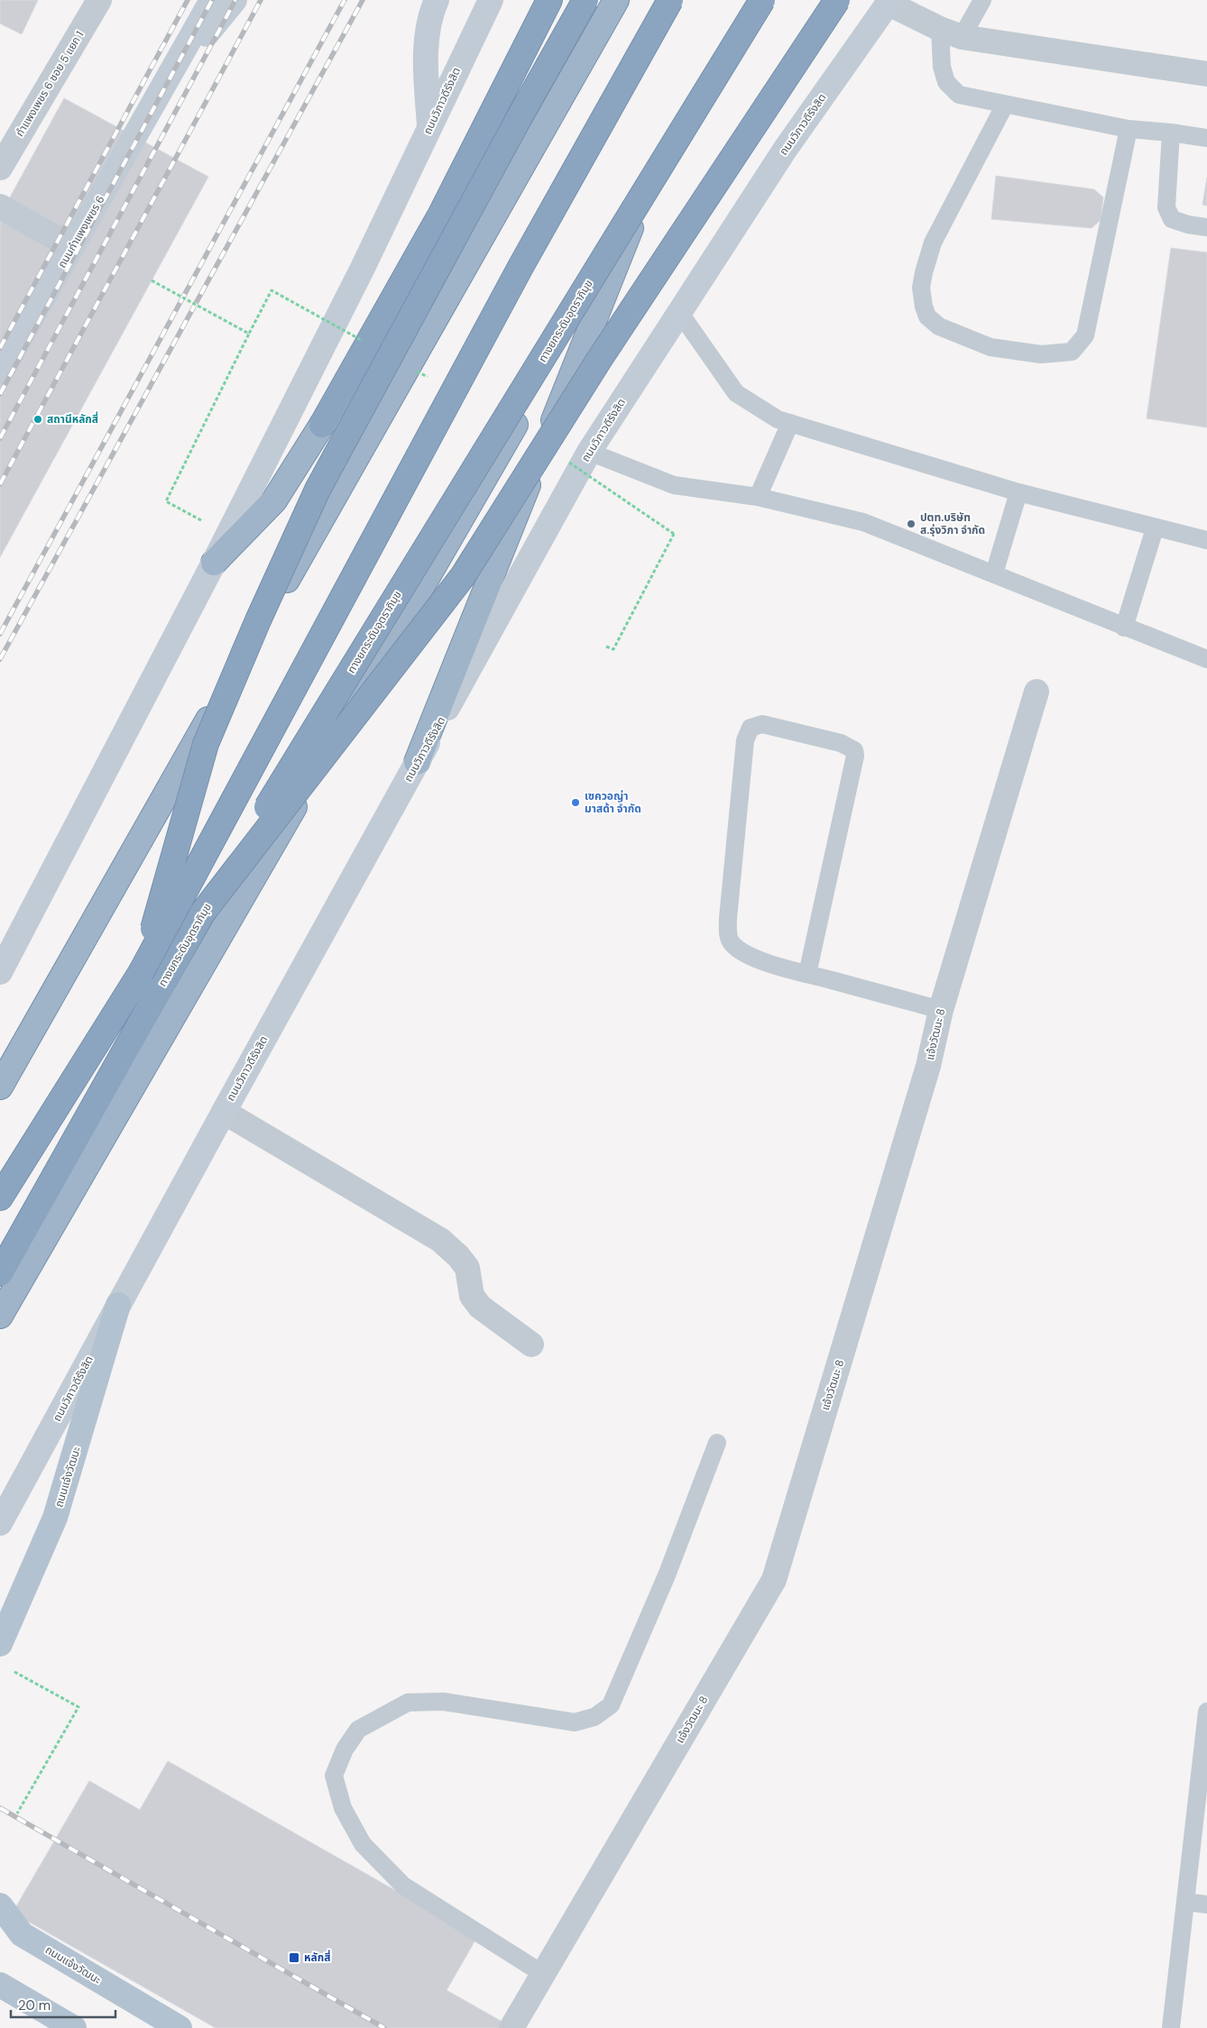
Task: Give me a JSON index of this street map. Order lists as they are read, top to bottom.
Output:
{
  "streets": {
    "highway": ["ทางยกระดับอุตราภิมุข"],
    "main road": ["ถนนวิภาวดีรังสิต", "ถนนกำแพงเพชร 6", "ถนนแจ้งวัฒนะ"],
    "street": ["กำแพงเพชร 6 ซอย 5 แยก 1", "แจ้งวัฒนะ 8"]
  },
  "crossings": [
    ["ถนนวิภาวดีรังสิต", "ถนนแจ้งวัฒนะ"]
  ],
  "places": {
    "other": ["สถานีหลักสี่", "ปตท.บริษัท ส.รุ่งวิภา จำกัด", "เซควอญ่า มาสด้า จำกัด"],
    "transit": ["หลักสี่"]
  },
  "scale_bar": "20 m"
}
